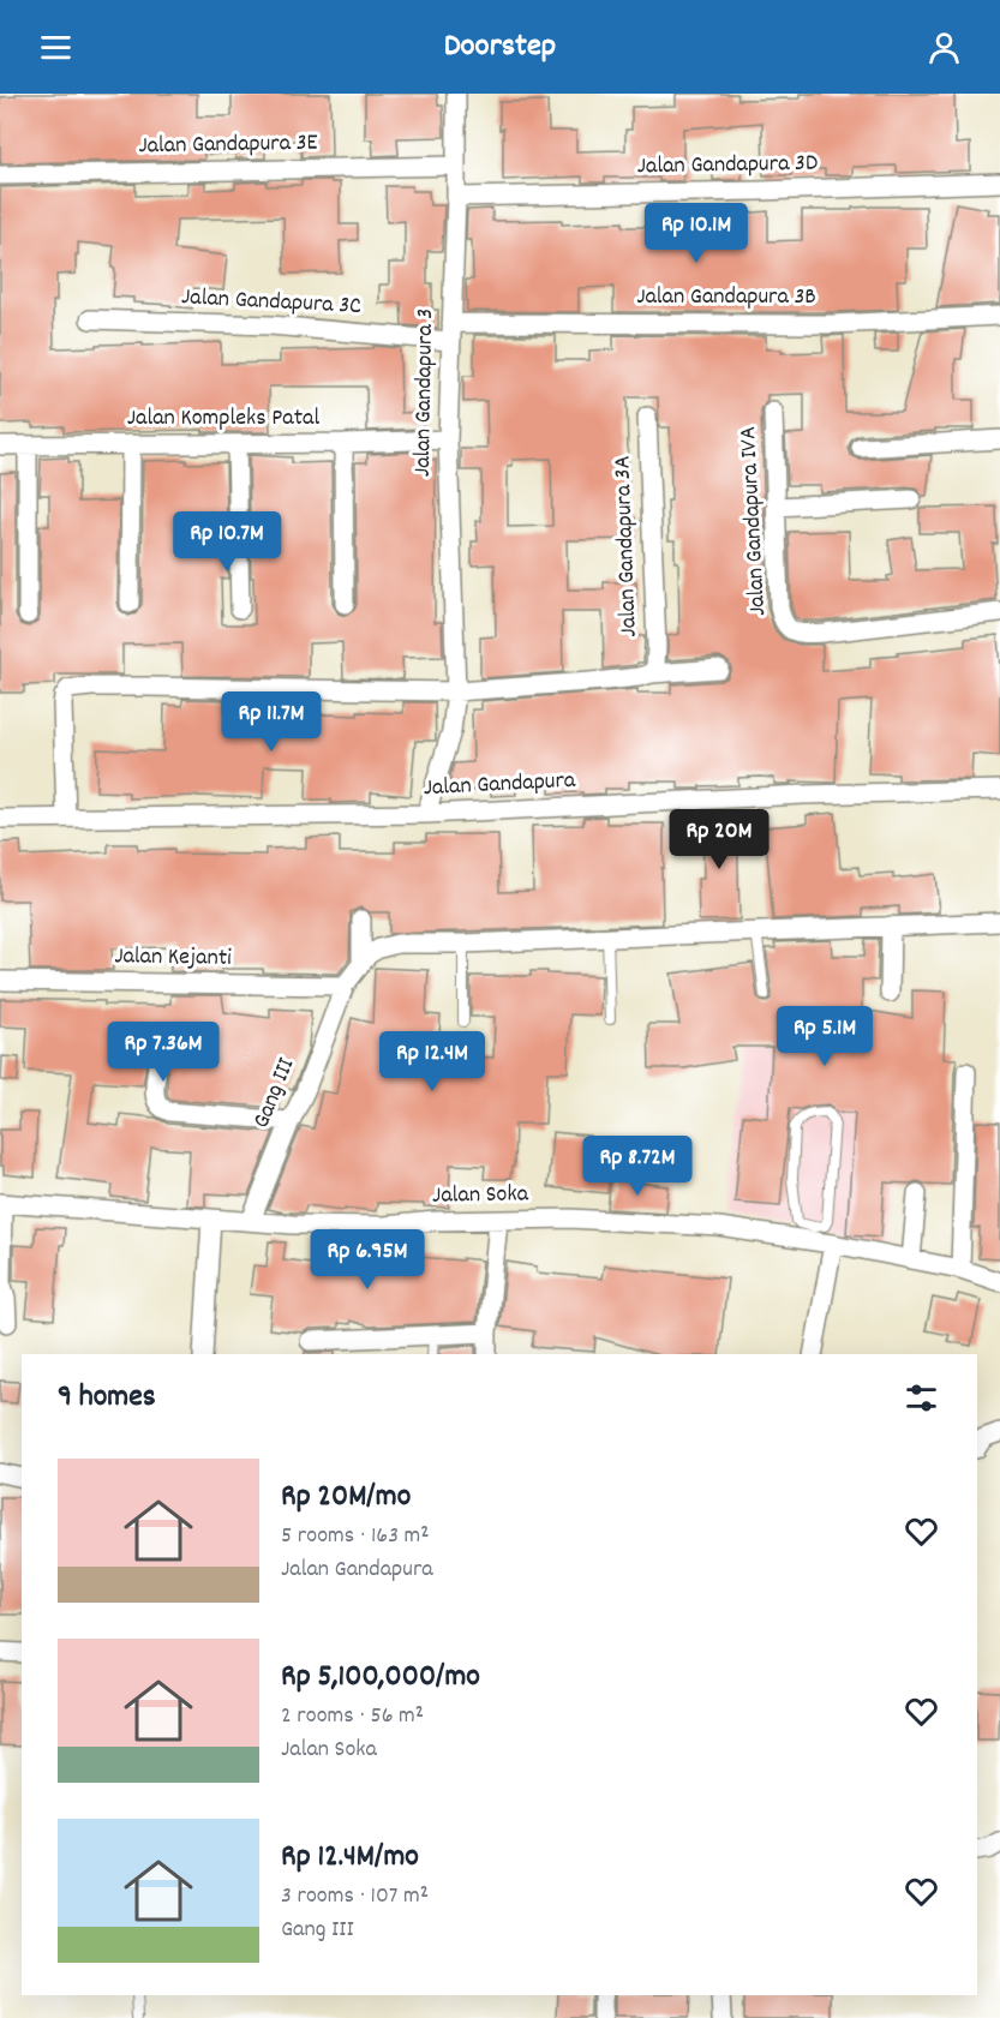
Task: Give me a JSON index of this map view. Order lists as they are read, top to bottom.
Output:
{
  "streets": {
    "street": [
      "Jalan Gandapura 3E",
      "Jalan Gandapura 3D",
      "Jalan Gandapura 3B",
      "Jalan Gandapura 3C",
      "Jalan Gandapura 3",
      "Jalan Kompleks Patal",
      "Jalan Gandapura IVA",
      "Jalan Gandapura 3A",
      "Jalan Gandapura",
      "Jalan Kejanti",
      "Gang III",
      "Jalan Soka"
    ]
  },
  "crossings": [
    ["Jalan Gandapura 3E", "Jalan Gandapura 3"],
    ["Jalan Gandapura 3D", "Jalan Gandapura 3"],
    ["Jalan Gandapura 3B", "Jalan Gandapura 3C"],
    ["Jalan Gandapura 3B", "Jalan Gandapura 3"],
    ["Jalan Gandapura 3C", "Jalan Gandapura 3"],
    ["Jalan Gandapura 3", "Jalan Kompleks Patal"],
    ["Jalan Gandapura 3", "Jalan Gandapura"],
    ["Jalan Kejanti", "Gang III"],
    ["Gang III", "Jalan Soka"]
  ],
  "page": {
    "header": "Doorstep",
    "price": [
      "Rp 10.1M",
      "Rp 10.7M",
      "Rp 11.7M",
      "Rp 20M",
      "Rp 5.1M",
      "Rp 7.36M",
      "Rp 12.4M",
      "Rp 8.72M",
      "Rp 6.95M"
    ],
    "heading": "9 homes",
    "list": [
      {
        "name": "Rp 20M/mo",
        "note": "5 rooms · 163 m² · Jalan Gandapura"
      },
      {
        "name": "Rp 5,100,000/mo",
        "note": "2 rooms · 56 m² · Jalan Soka"
      },
      {
        "name": "Rp 12.4M/mo",
        "note": "3 rooms · 107 m² · Gang III"
      }
    ]
  }
}
